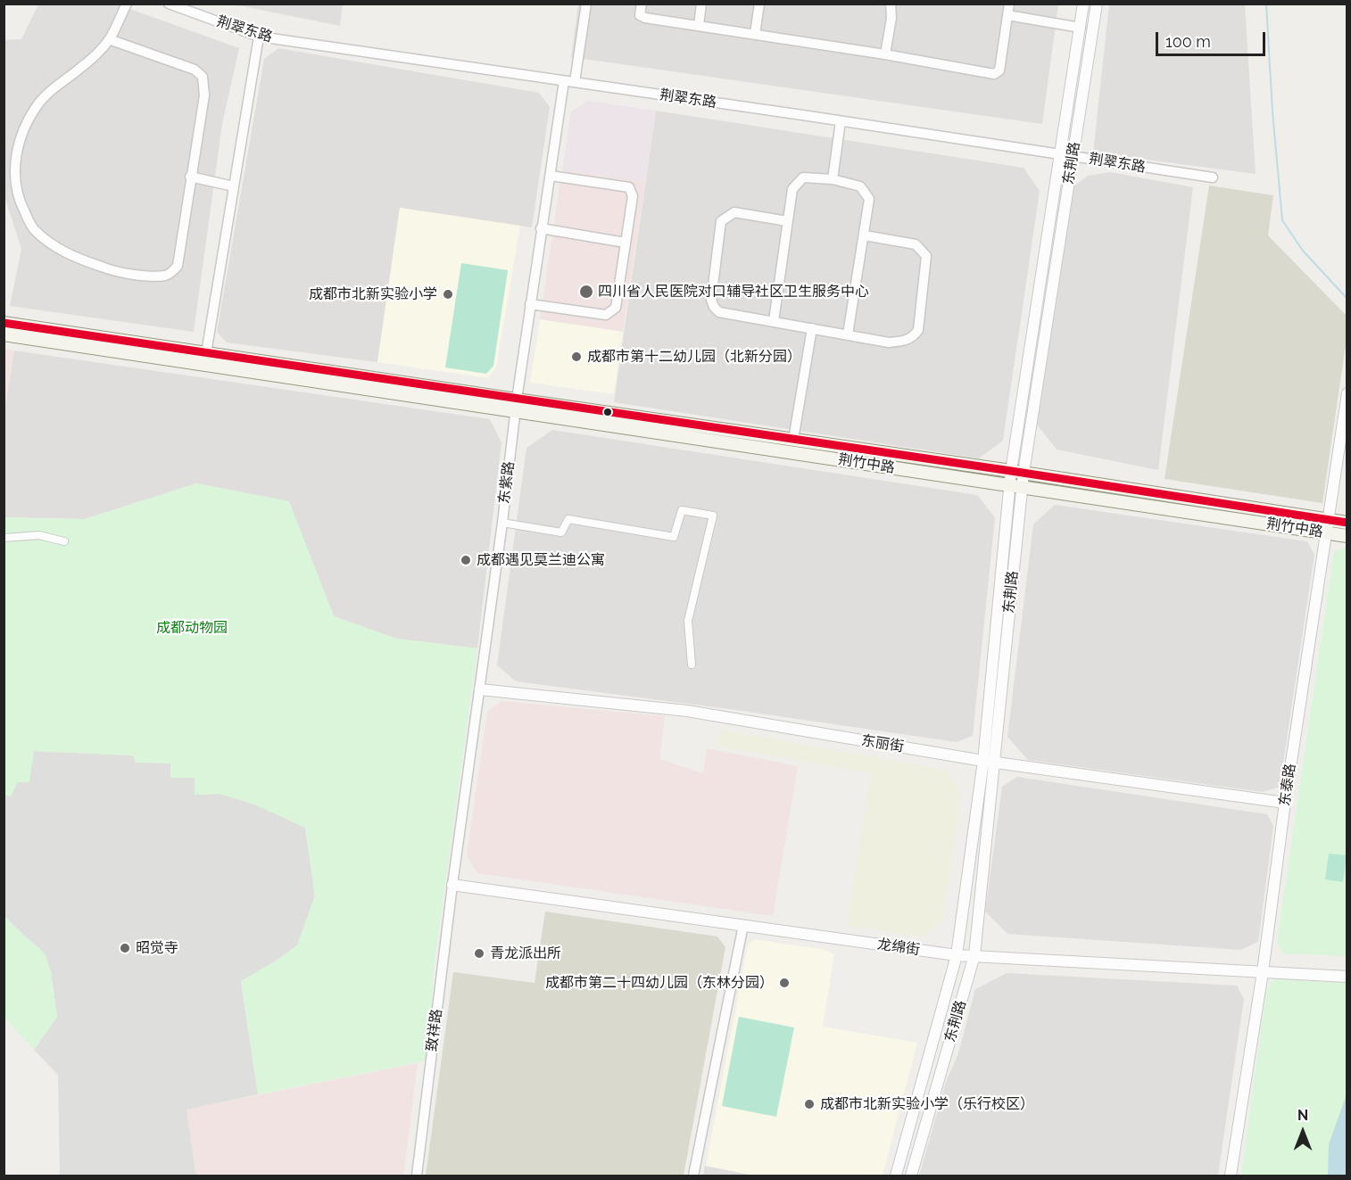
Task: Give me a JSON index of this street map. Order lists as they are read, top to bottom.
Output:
{
  "streets": {
    "main road": ["荆竹中路"],
    "street": [
      "荆翠东路",
      "东荆路",
      "东紫路",
      "东丽街",
      "东泰路",
      "龙绵街",
      "致祥路"
    ]
  },
  "crossings": [
    ["荆翠东路", "东荆路"],
    ["荆翠东路", "东紫路"],
    ["东荆路", "荆竹中路"],
    ["东荆路", "东丽街"],
    ["东荆路", "龙绵街"],
    ["荆竹中路", "东紫路"],
    ["荆竹中路", "东泰路"],
    ["东紫路", "东丽街"],
    ["东紫路", "龙绵街"],
    ["东紫路", "致祥路"],
    ["东丽街", "东泰路"],
    ["东泰路", "龙绵街"],
    ["龙绵街", "致祥路"]
  ],
  "parks": ["成都动物园"],
  "places": [
    "四川省人民医院对口辅导社区卫生服务中心",
    "成都市北新实验小学",
    "成都市第十二幼儿园（北新分园）",
    "成都遇见莫兰迪公寓",
    "昭觉寺",
    "青龙派出所",
    "成都市第二十四幼儿园（东林分园）",
    "成都市北新实验小学（乐行校区）"
  ],
  "scale_bar": "100 m",
  "north": "top"
}
